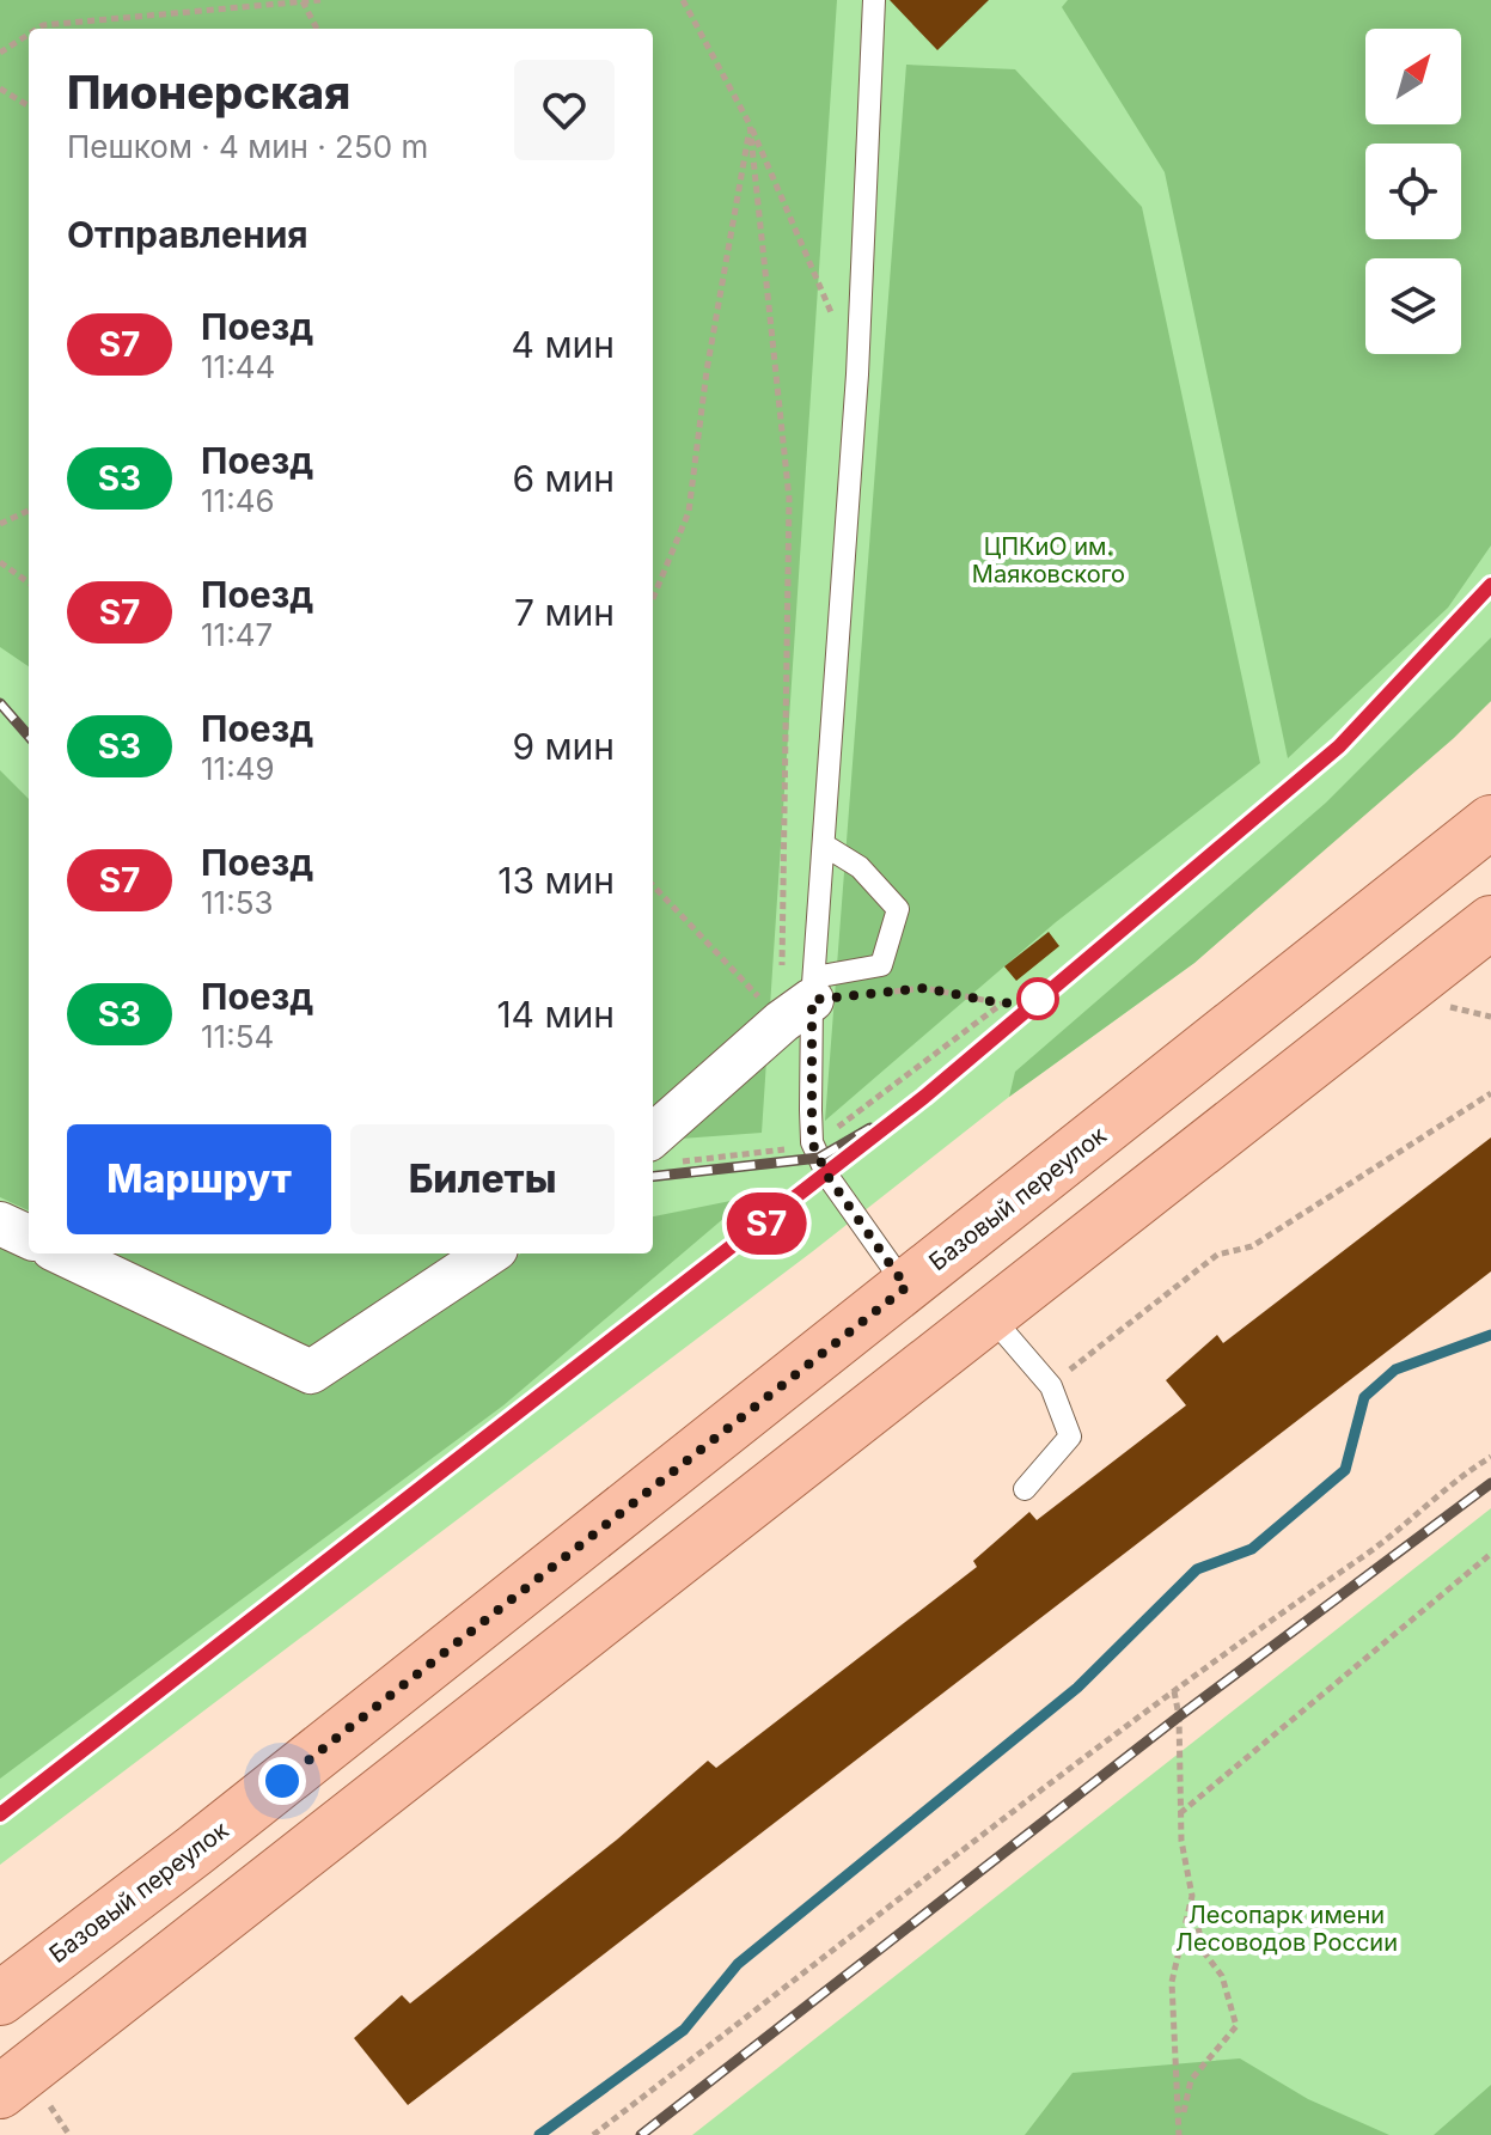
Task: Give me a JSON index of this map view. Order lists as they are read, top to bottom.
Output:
{
  "streets": {
    "main road": ["Базовый переулок"]
  },
  "parks": ["ЦПКиО им. Маяковского", "Лесопарк имени Лесоводов России"],
  "north": "top right",
  "page": {
    "on_map": "S7",
    "heading": [
      ["Пионерская", "Пешком · 4 мин · 250 m"],
      "Отправления"
    ],
    "list": [
      {
        "mark": "S7",
        "name": "Поезд",
        "note": "11:44",
        "value": "4 мин"
      },
      {
        "mark": "S3",
        "name": "Поезд",
        "note": "11:46",
        "value": "6 мин"
      },
      {
        "mark": "S7",
        "name": "Поезд",
        "note": "11:47",
        "value": "7 мин"
      },
      {
        "mark": "S3",
        "name": "Поезд",
        "note": "11:49",
        "value": "9 мин"
      },
      {
        "mark": "S7",
        "name": "Поезд",
        "note": "11:53",
        "value": "13 мин"
      },
      {
        "mark": "S3",
        "name": "Поезд",
        "note": "11:54",
        "value": "14 мин"
      }
    ],
    "buttons": ["Маршрут", "Билеты"]
  }
}
